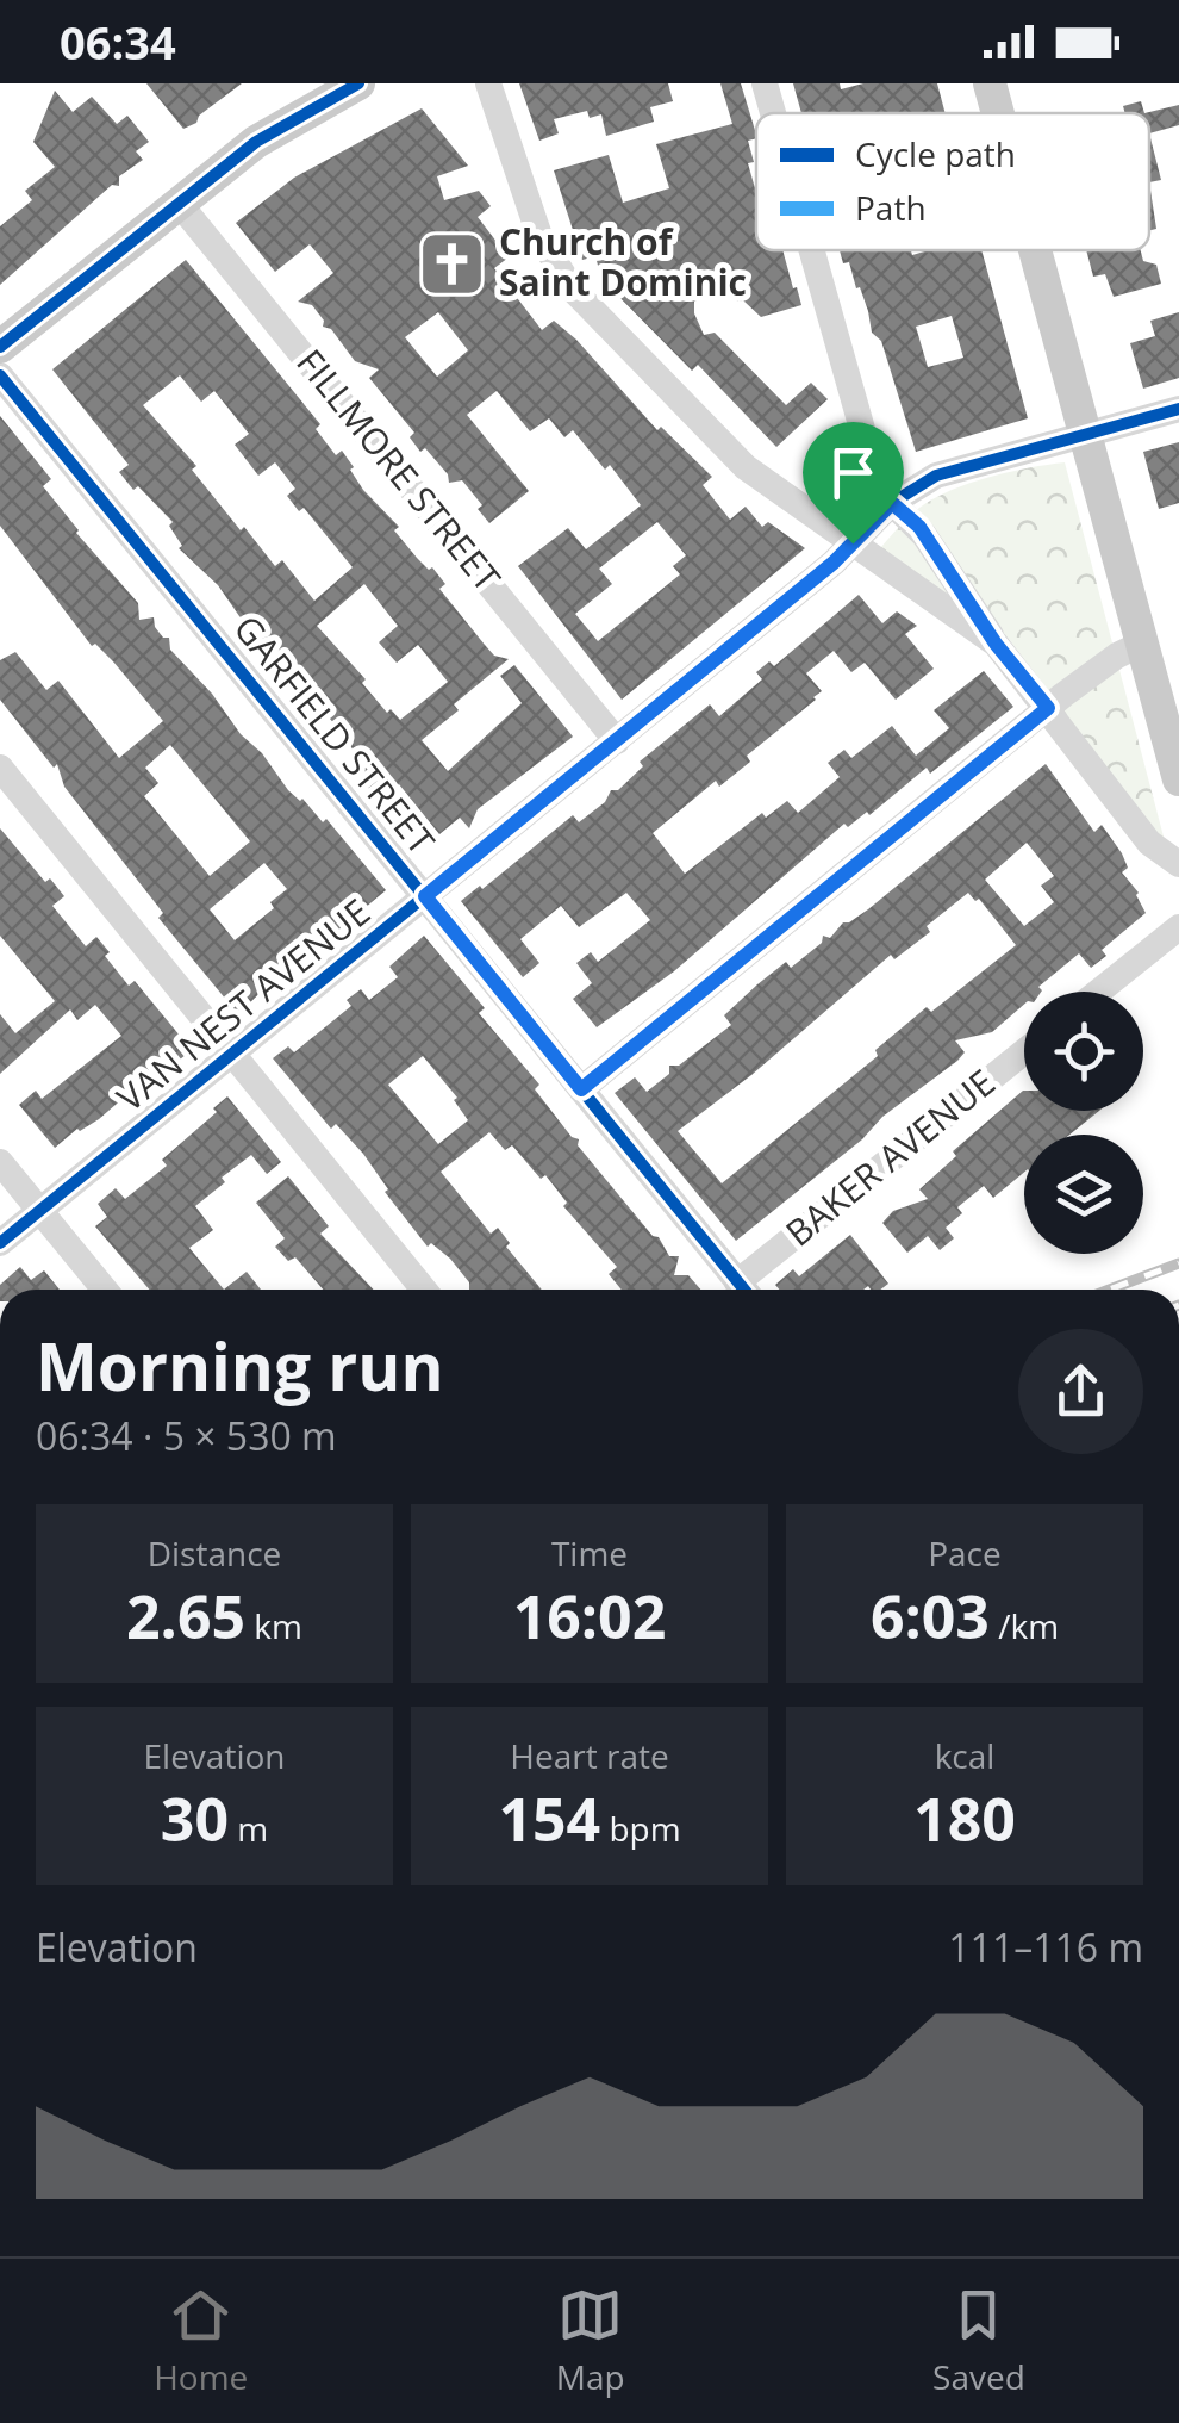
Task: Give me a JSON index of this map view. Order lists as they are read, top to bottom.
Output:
{
  "streets": {
    "street": [
      "FILLMORE STREET",
      "GARFIELD STREET",
      "VAN NEST AVENUE",
      "BAKER AVENUE"
    ]
  },
  "crossings": [
    ["FILLMORE STREET", "VAN NEST AVENUE"],
    ["GARFIELD STREET", "VAN NEST AVENUE"]
  ],
  "places": {
    "church": ["Church of Saint Dominic"]
  },
  "legend": ["Cycle path", "Path"],
  "page": {
    "status": "06:34",
    "heading": ["Morning run", "06:34 · 5 × 530 m"],
    "stats": [
      ["Distance", "2.65 km"],
      ["Time", "16:02"],
      ["Pace", "6:03 /km"],
      ["Elevation", "30 m"],
      ["Heart rate", "154 bpm"],
      ["kcal", "180"]
    ],
    "chart": ["Elevation", "111–116 m"],
    "tabs": ["Home", "Map", "Saved"]
  }
}
